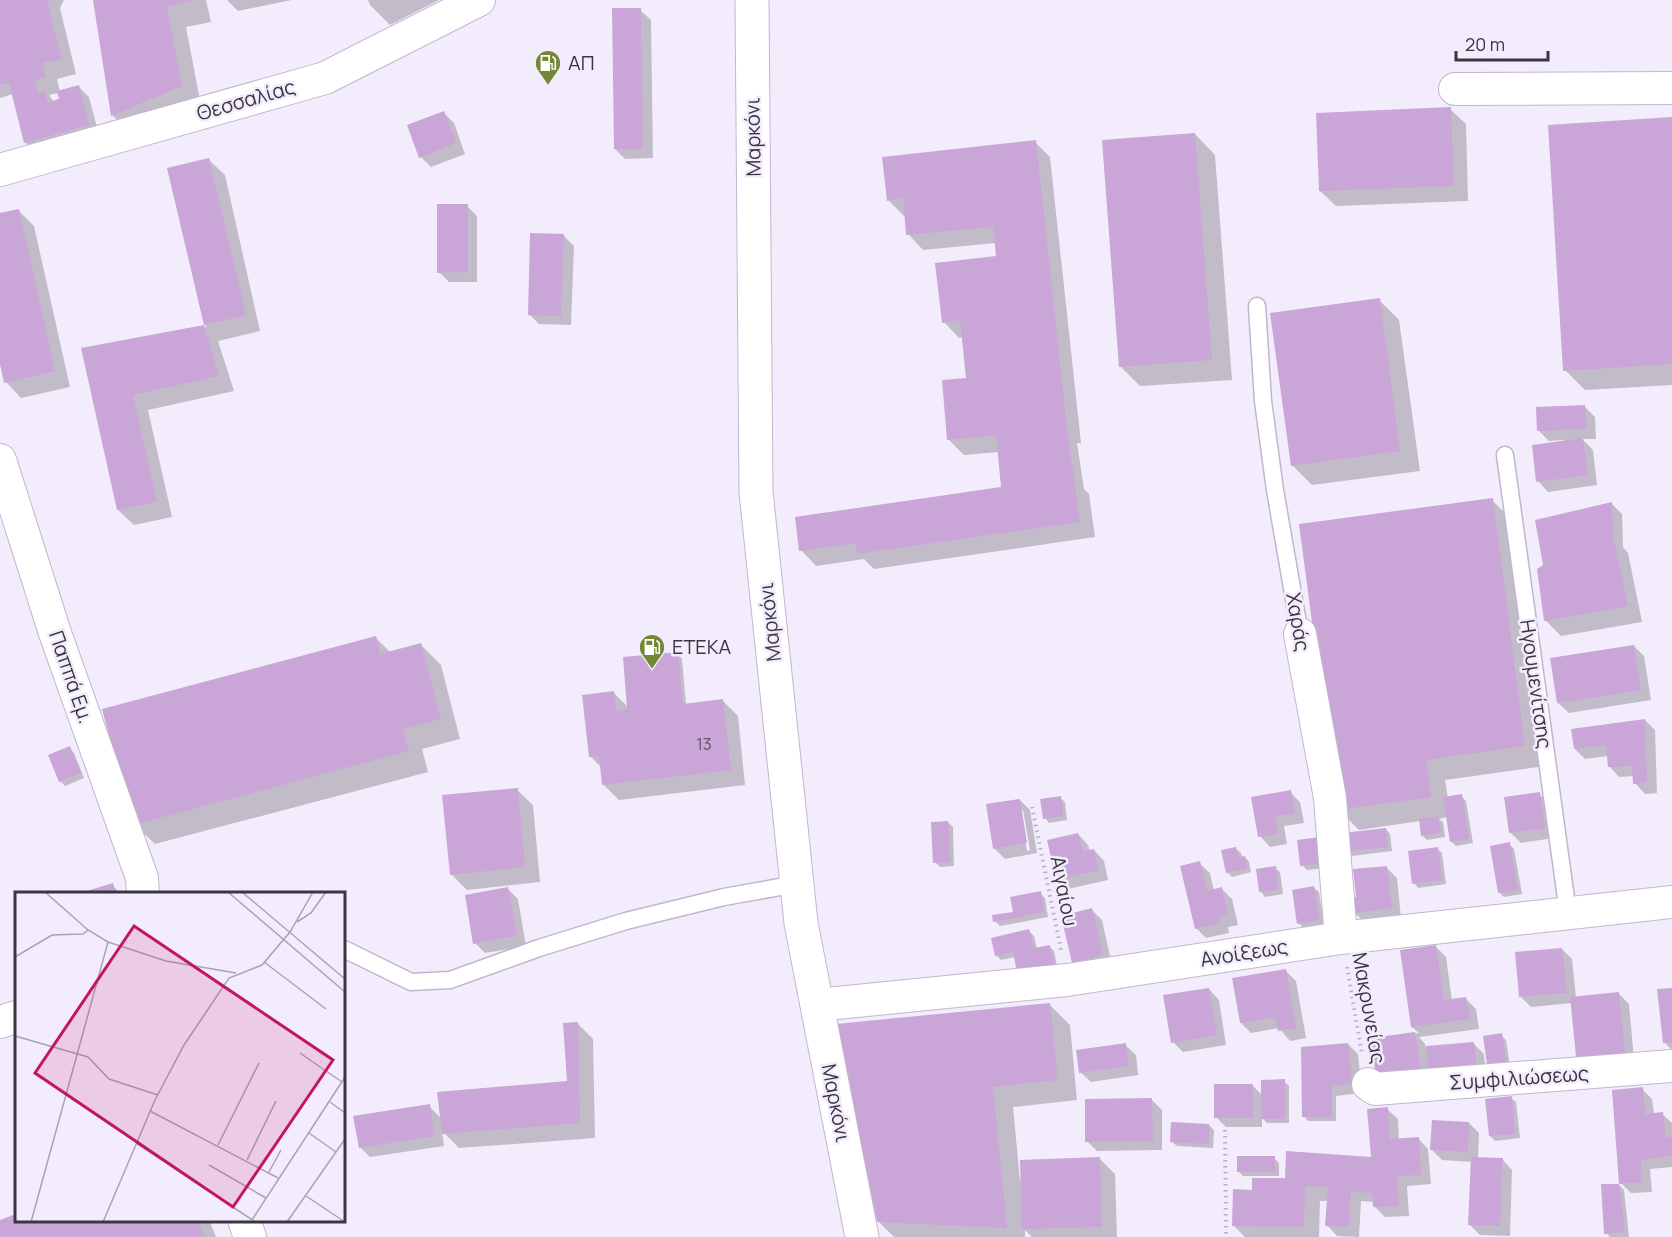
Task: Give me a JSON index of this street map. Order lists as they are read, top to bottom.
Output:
{
  "streets": {
    "street": [
      "Θεσσαλίας",
      "Μαρκόνι",
      "Χαράς",
      "Παππά Εμ.",
      "Ανοίξεως",
      "Συμφιλιώσεως"
    ],
    "lane": ["Ηγουμενίτσης"],
    "path": ["Αιγαίου", "Μακρυνείας"]
  },
  "crossings": [
    ["Μαρκόνι", "Ανοίξεως"],
    ["Χαράς", "Ανοίξεως"],
    ["Χαράς", "Μακρυνείας"],
    ["Ηγουμενίτσης", "Ανοίξεως"],
    ["Αιγαίου", "Ανοίξεως"],
    ["Ανοίξεως", "Μακρυνείας"],
    ["Μακρυνείας", "Συμφιλιώσεως"]
  ],
  "places": {
    "fuel station": ["ΑΠ", "ΕΤΕΚΑ"]
  },
  "house_numbers": ["13"],
  "scale_bar": "20 m"
}
